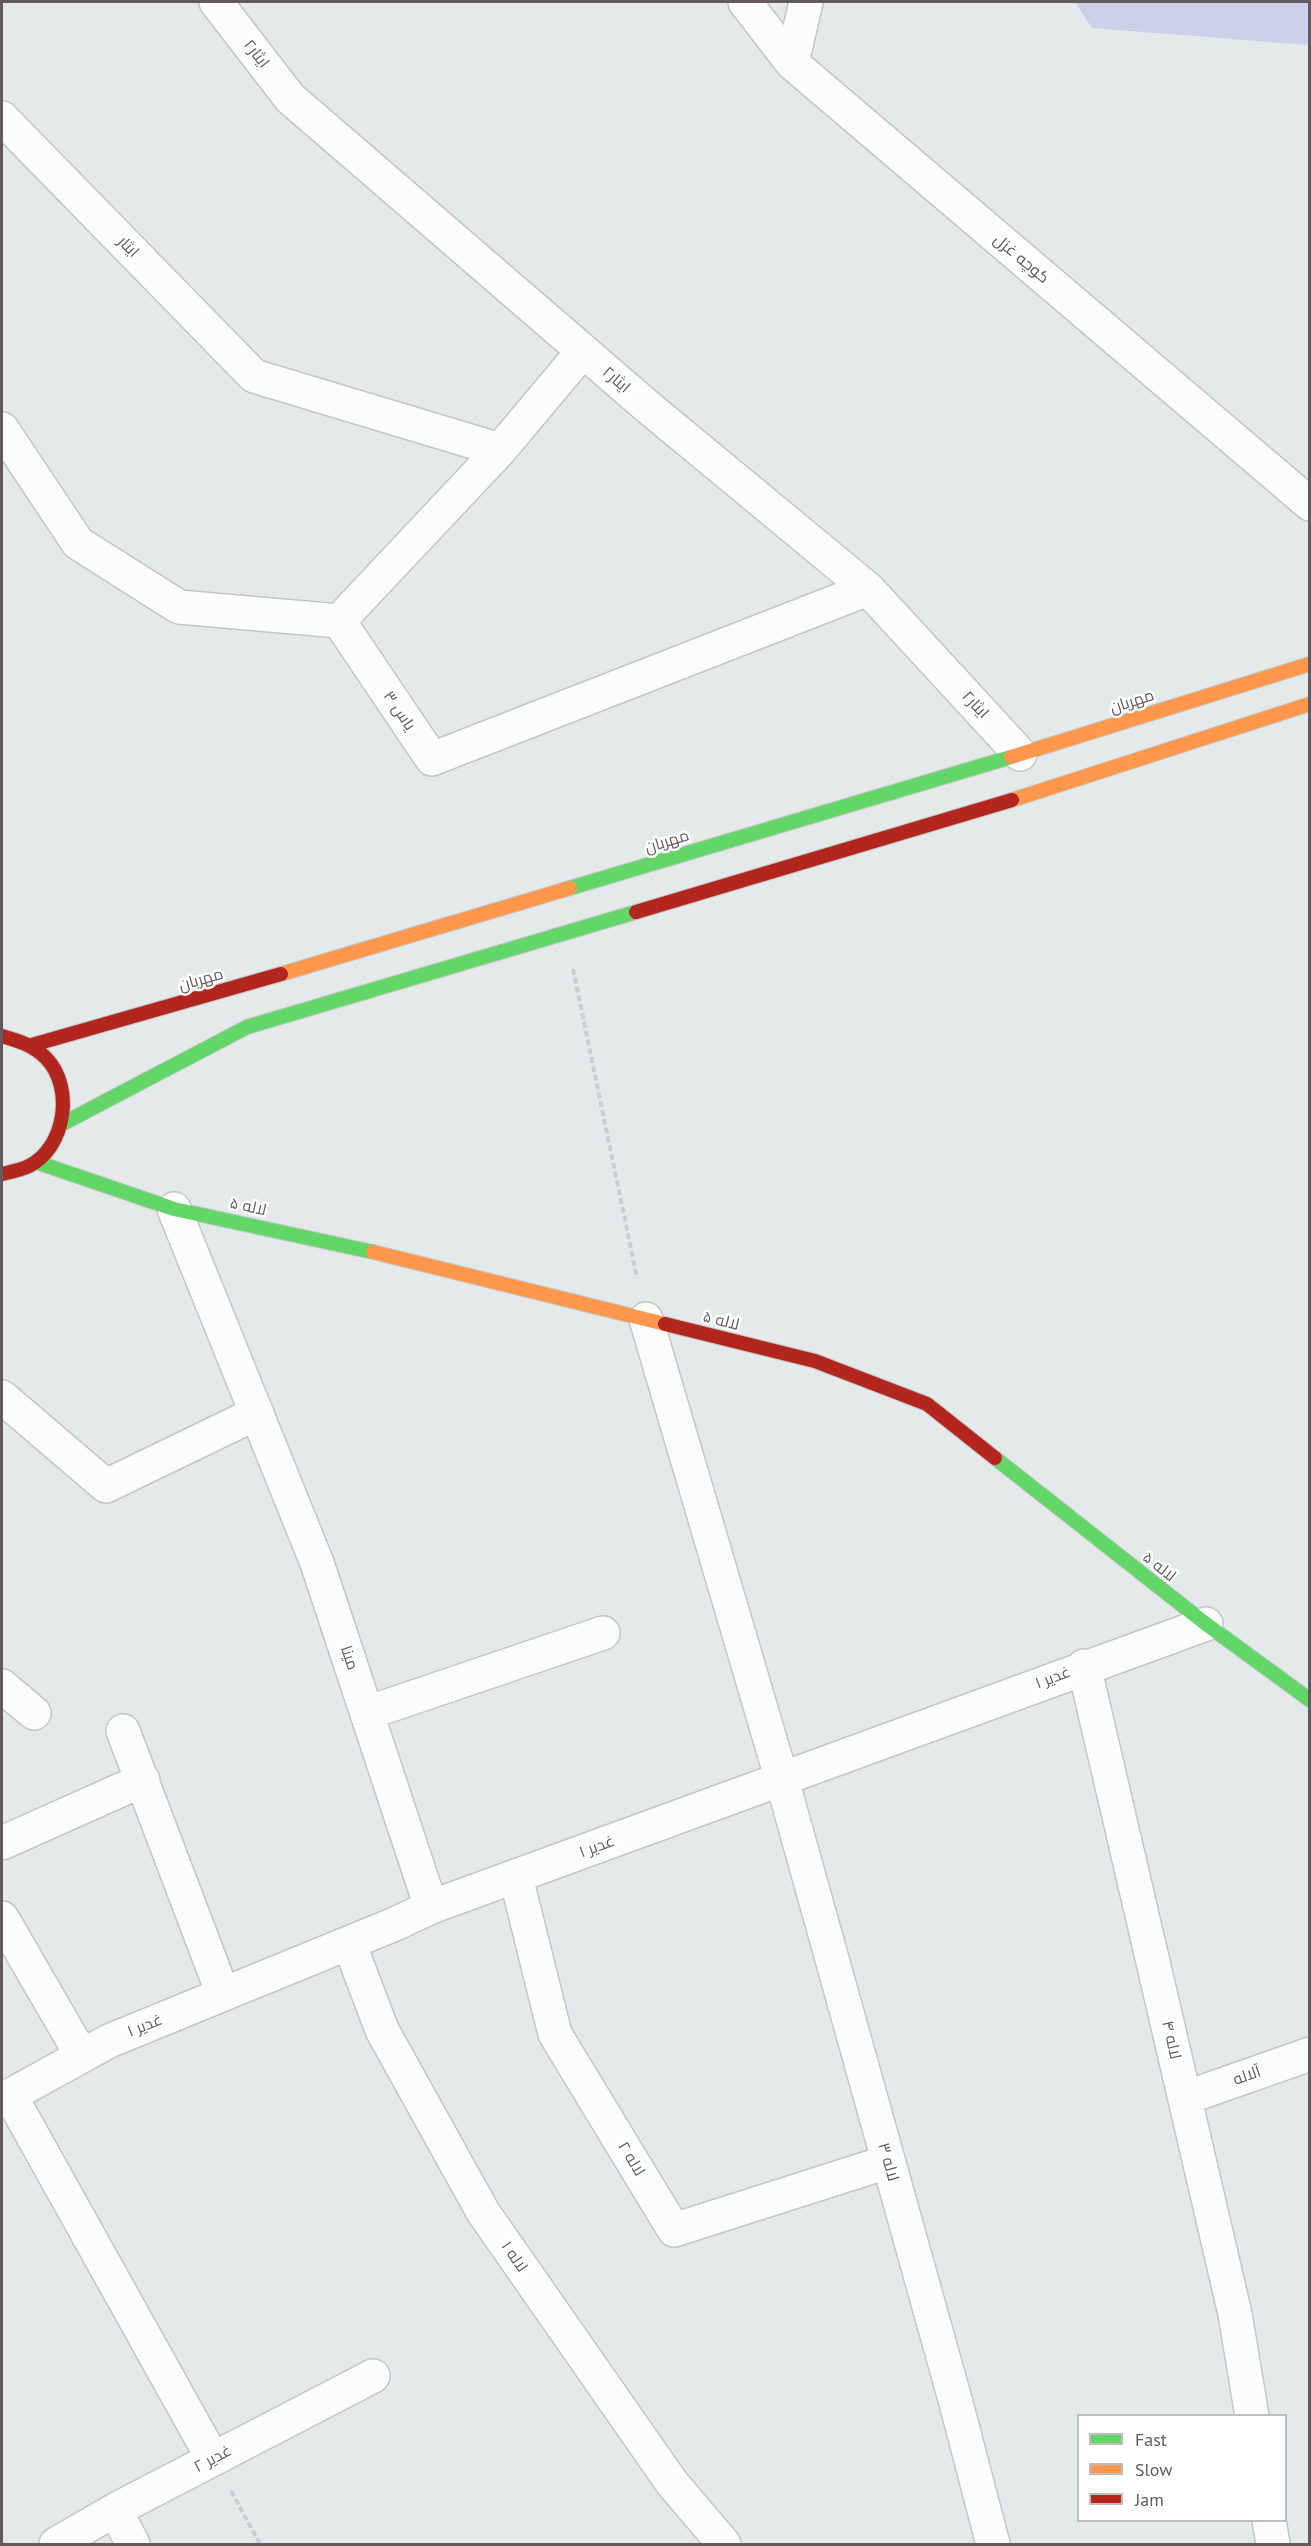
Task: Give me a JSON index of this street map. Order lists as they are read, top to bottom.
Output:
{
  "streets": {
    "street": [
      "ایثار۲",
      "ایثار",
      "کوچه غزل",
      "مهربان",
      "یاس ۳",
      "لاله ۵",
      "مینا",
      "غدیر ۱",
      "لاله ۴",
      "آلاله",
      "لاله ۲",
      "لاله ۳",
      "لاله ۱",
      "غدیر ۲"
    ]
  },
  "crossings": [
    ["ایثار۲", "مهربان"],
    ["ایثار۲", "یاس ۳"],
    ["لاله ۵", "مینا"],
    ["لاله ۵", "غدیر ۱"],
    ["لاله ۵", "لاله ۳"],
    ["مینا", "غدیر ۱"],
    ["غدیر ۱", "لاله ۴"],
    ["غدیر ۱", "لاله ۲"],
    ["غدیر ۱", "لاله ۳"],
    ["غدیر ۱", "لاله ۱"],
    ["لاله ۴", "آلاله"],
    ["لاله ۲", "لاله ۳"]
  ],
  "legend": ["Fast", "Slow", "Jam"]
}
